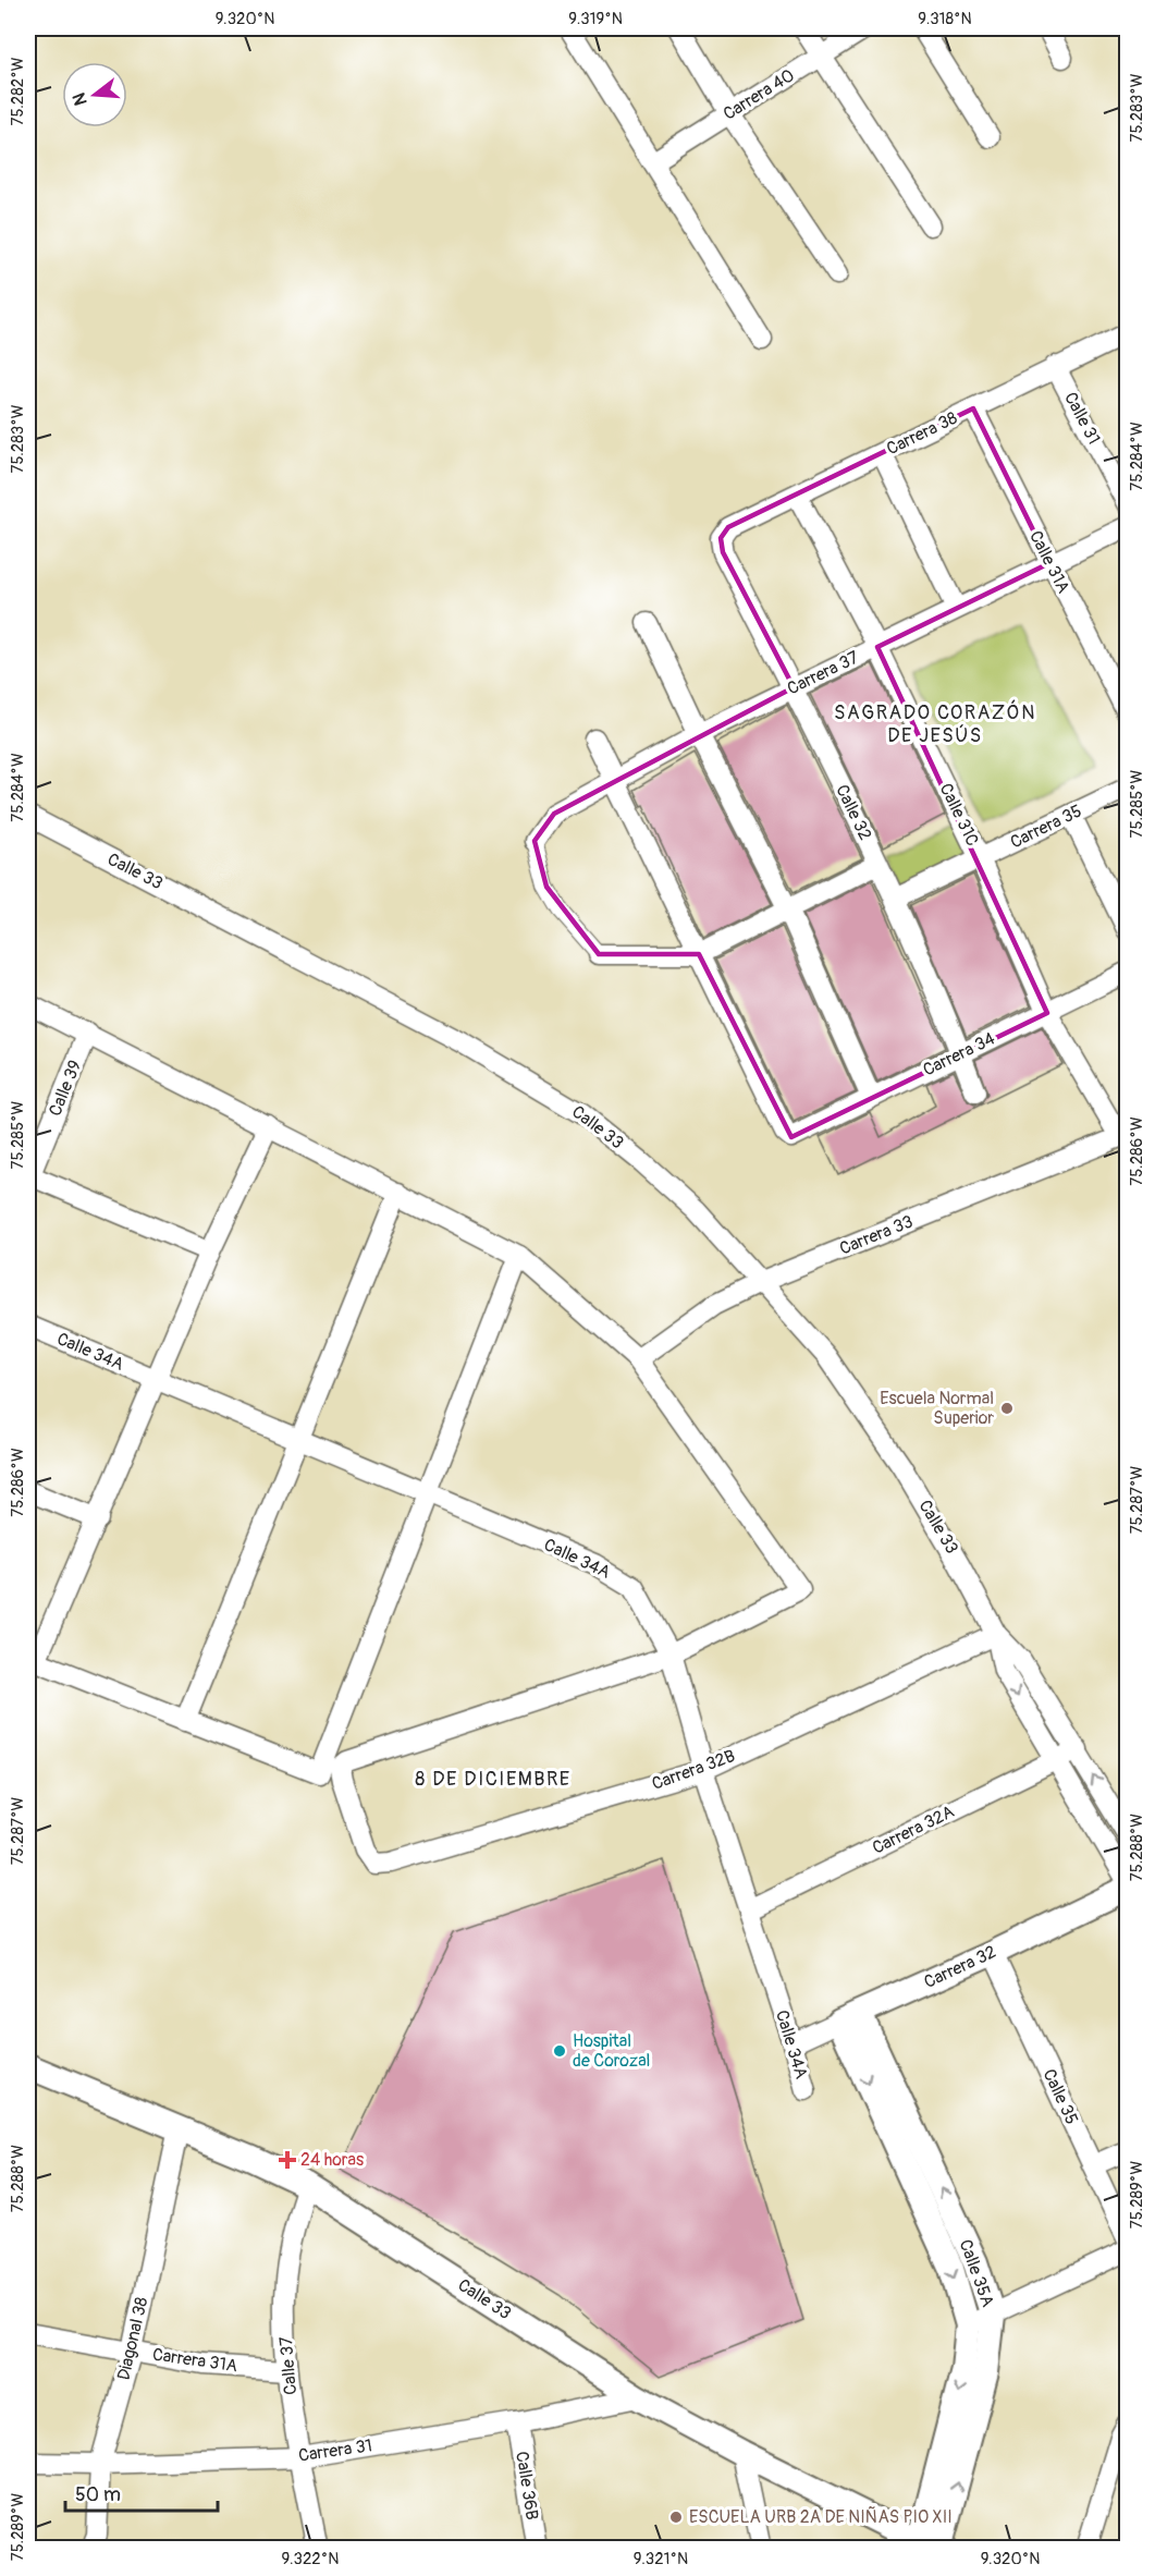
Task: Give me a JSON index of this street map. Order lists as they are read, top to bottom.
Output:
{
  "streets": {
    "street": [
      "Carrera 40",
      "Calle 31",
      "Carrera 38",
      "Calle 31A",
      "Carrera 37",
      "Calle 32",
      "Calle 31C",
      "Carrera 35",
      "Calle 33",
      "Carrera 34",
      "Calle 39",
      "Carrera 33",
      "Calle 34A",
      "Carrera 32B",
      "Carrera 32A",
      "Carrera 32",
      "Calle 35",
      "Calle 35A",
      "Diagonal 38",
      "Carrera 31A",
      "Calle 37",
      "Carrera 31",
      "Calle 36B"
    ]
  },
  "crossings": [
    ["Calle 31", "Carrera 38"],
    ["Carrera 38", "Calle 31A"],
    ["Carrera 38", "Calle 32"],
    ["Carrera 38", "Calle 31C"],
    ["Calle 31A", "Carrera 37"],
    ["Carrera 37", "Calle 32"],
    ["Carrera 37", "Calle 31C"],
    ["Calle 32", "Carrera 35"],
    ["Calle 32", "Carrera 34"],
    ["Calle 31C", "Carrera 35"],
    ["Calle 31C", "Carrera 34"],
    ["Calle 31C", "Carrera 33"],
    ["Calle 33", "Carrera 33"],
    ["Calle 33", "Carrera 32B"],
    ["Calle 33", "Carrera 32A"],
    ["Calle 33", "Calle 35A"],
    ["Calle 33", "Diagonal 38"],
    ["Calle 33", "Calle 37"],
    ["Calle 33", "Carrera 31"],
    ["Calle 34A", "Carrera 32B"],
    ["Calle 34A", "Carrera 32A"],
    ["Calle 34A", "Carrera 32"],
    ["Carrera 32", "Calle 35"],
    ["Carrera 32", "Calle 35A"],
    ["Diagonal 38", "Carrera 31A"],
    ["Diagonal 38", "Carrera 31"],
    ["Carrera 31A", "Calle 37"],
    ["Calle 37", "Carrera 31"],
    ["Carrera 31", "Calle 36B"]
  ],
  "districts": ["SAGRADO CORAZÓN DE JESÚS", "8 DE DICIEMBRE"],
  "places": {
    "other": ["Escuela Normal Superior", "Hospital de Corozal", "ESCUELA URB 2A DE NIÑAS PIO XII"],
    "health": ["24 horas"]
  },
  "scale_bar": "50 m",
  "north": "left",
  "coordinates": [
    "9.320°N",
    "9.319°N",
    "9.318°N",
    "75.282°W",
    "75.283°W",
    "75.284°W",
    "75.285°W",
    "75.286°W",
    "75.287°W",
    "75.288°W",
    "75.289°W",
    "9.322°N",
    "9.321°N"
  ]
}
